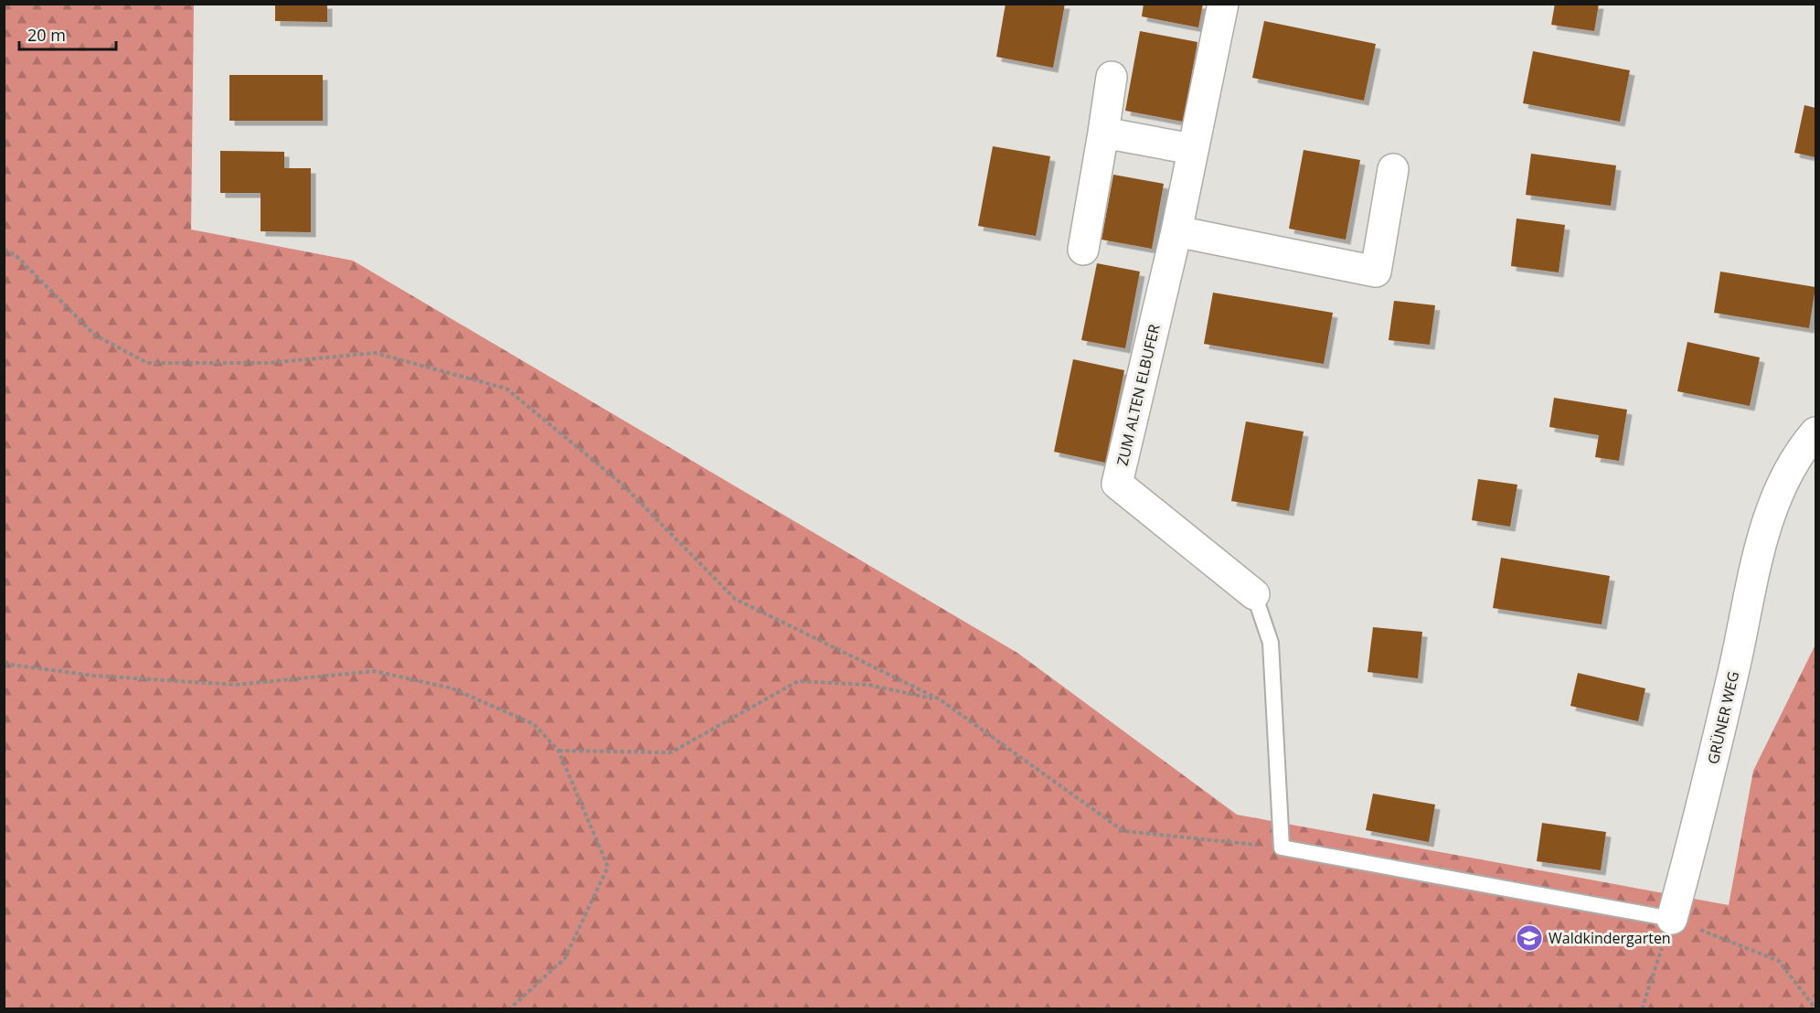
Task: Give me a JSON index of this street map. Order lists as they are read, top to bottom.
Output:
{
  "streets": {
    "street": ["ZUM ALTEN ELBUFER", "GRÜNER WEG"]
  },
  "places": {
    "school or university": ["Waldkindergarten"]
  },
  "scale_bar": "20 m"
}
